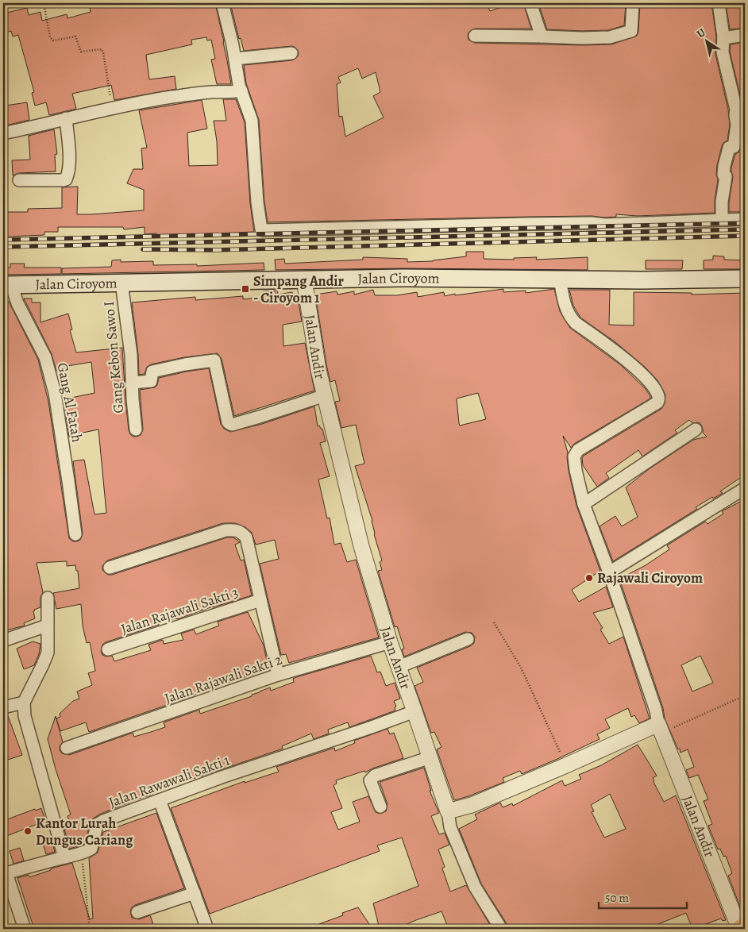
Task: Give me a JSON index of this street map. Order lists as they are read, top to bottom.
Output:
{
  "streets": {
    "main road": ["Jalan Ciroyom"],
    "street": [
      "Jalan Andir",
      "Gang Kebon Sawo I",
      "Gang Al Fatah",
      "Jalan Rajawali Sakti 3",
      "Jalan Rajawali Sakti 2",
      "Jalan Rawawali Sakti 1"
    ]
  },
  "crossings": [
    ["Jalan Ciroyom", "Jalan Andir"],
    ["Jalan Ciroyom", "Gang Kebon Sawo I"],
    ["Jalan Ciroyom", "Gang Al Fatah"],
    ["Jalan Andir", "Jalan Rajawali Sakti 2"],
    ["Jalan Andir", "Jalan Rawawali Sakti 1"]
  ],
  "places": {
    "transit": ["Simpang Andir - Ciroyom 1"],
    "other": ["Rajawali Ciroyom", "Kantor Lurah Dungus Cariang"]
  },
  "scale_bar": "50 m",
  "north": "top left"
}
